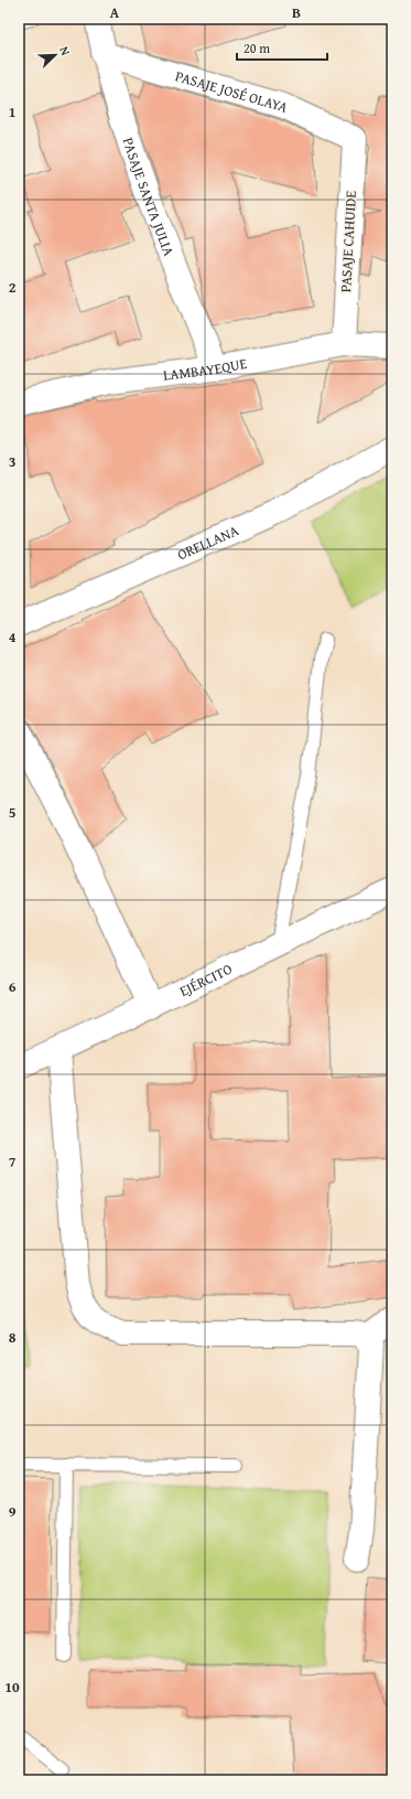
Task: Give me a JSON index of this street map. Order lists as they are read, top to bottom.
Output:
{
  "streets": {
    "street": [
      "PASAJE JOSÉ OLAYA",
      "PASAJE SANTA JULIA",
      "PASAJE CAHUIDE",
      "LAMBAYEQUE",
      "ORELLANA",
      "EJÉRCITO"
    ]
  },
  "crossings": [
    ["PASAJE JOSÉ OLAYA", "PASAJE SANTA JULIA"],
    ["PASAJE JOSÉ OLAYA", "PASAJE CAHUIDE"],
    ["PASAJE SANTA JULIA", "LAMBAYEQUE"],
    ["PASAJE CAHUIDE", "LAMBAYEQUE"]
  ],
  "scale_bar": "20 m",
  "north": "top right",
  "grid": {
    "columns": ["A", "B"],
    "rows": [
      "1",
      "2",
      "3",
      "4",
      "5",
      "6",
      "7",
      "8",
      "9",
      "10"
    ]
  }
}
